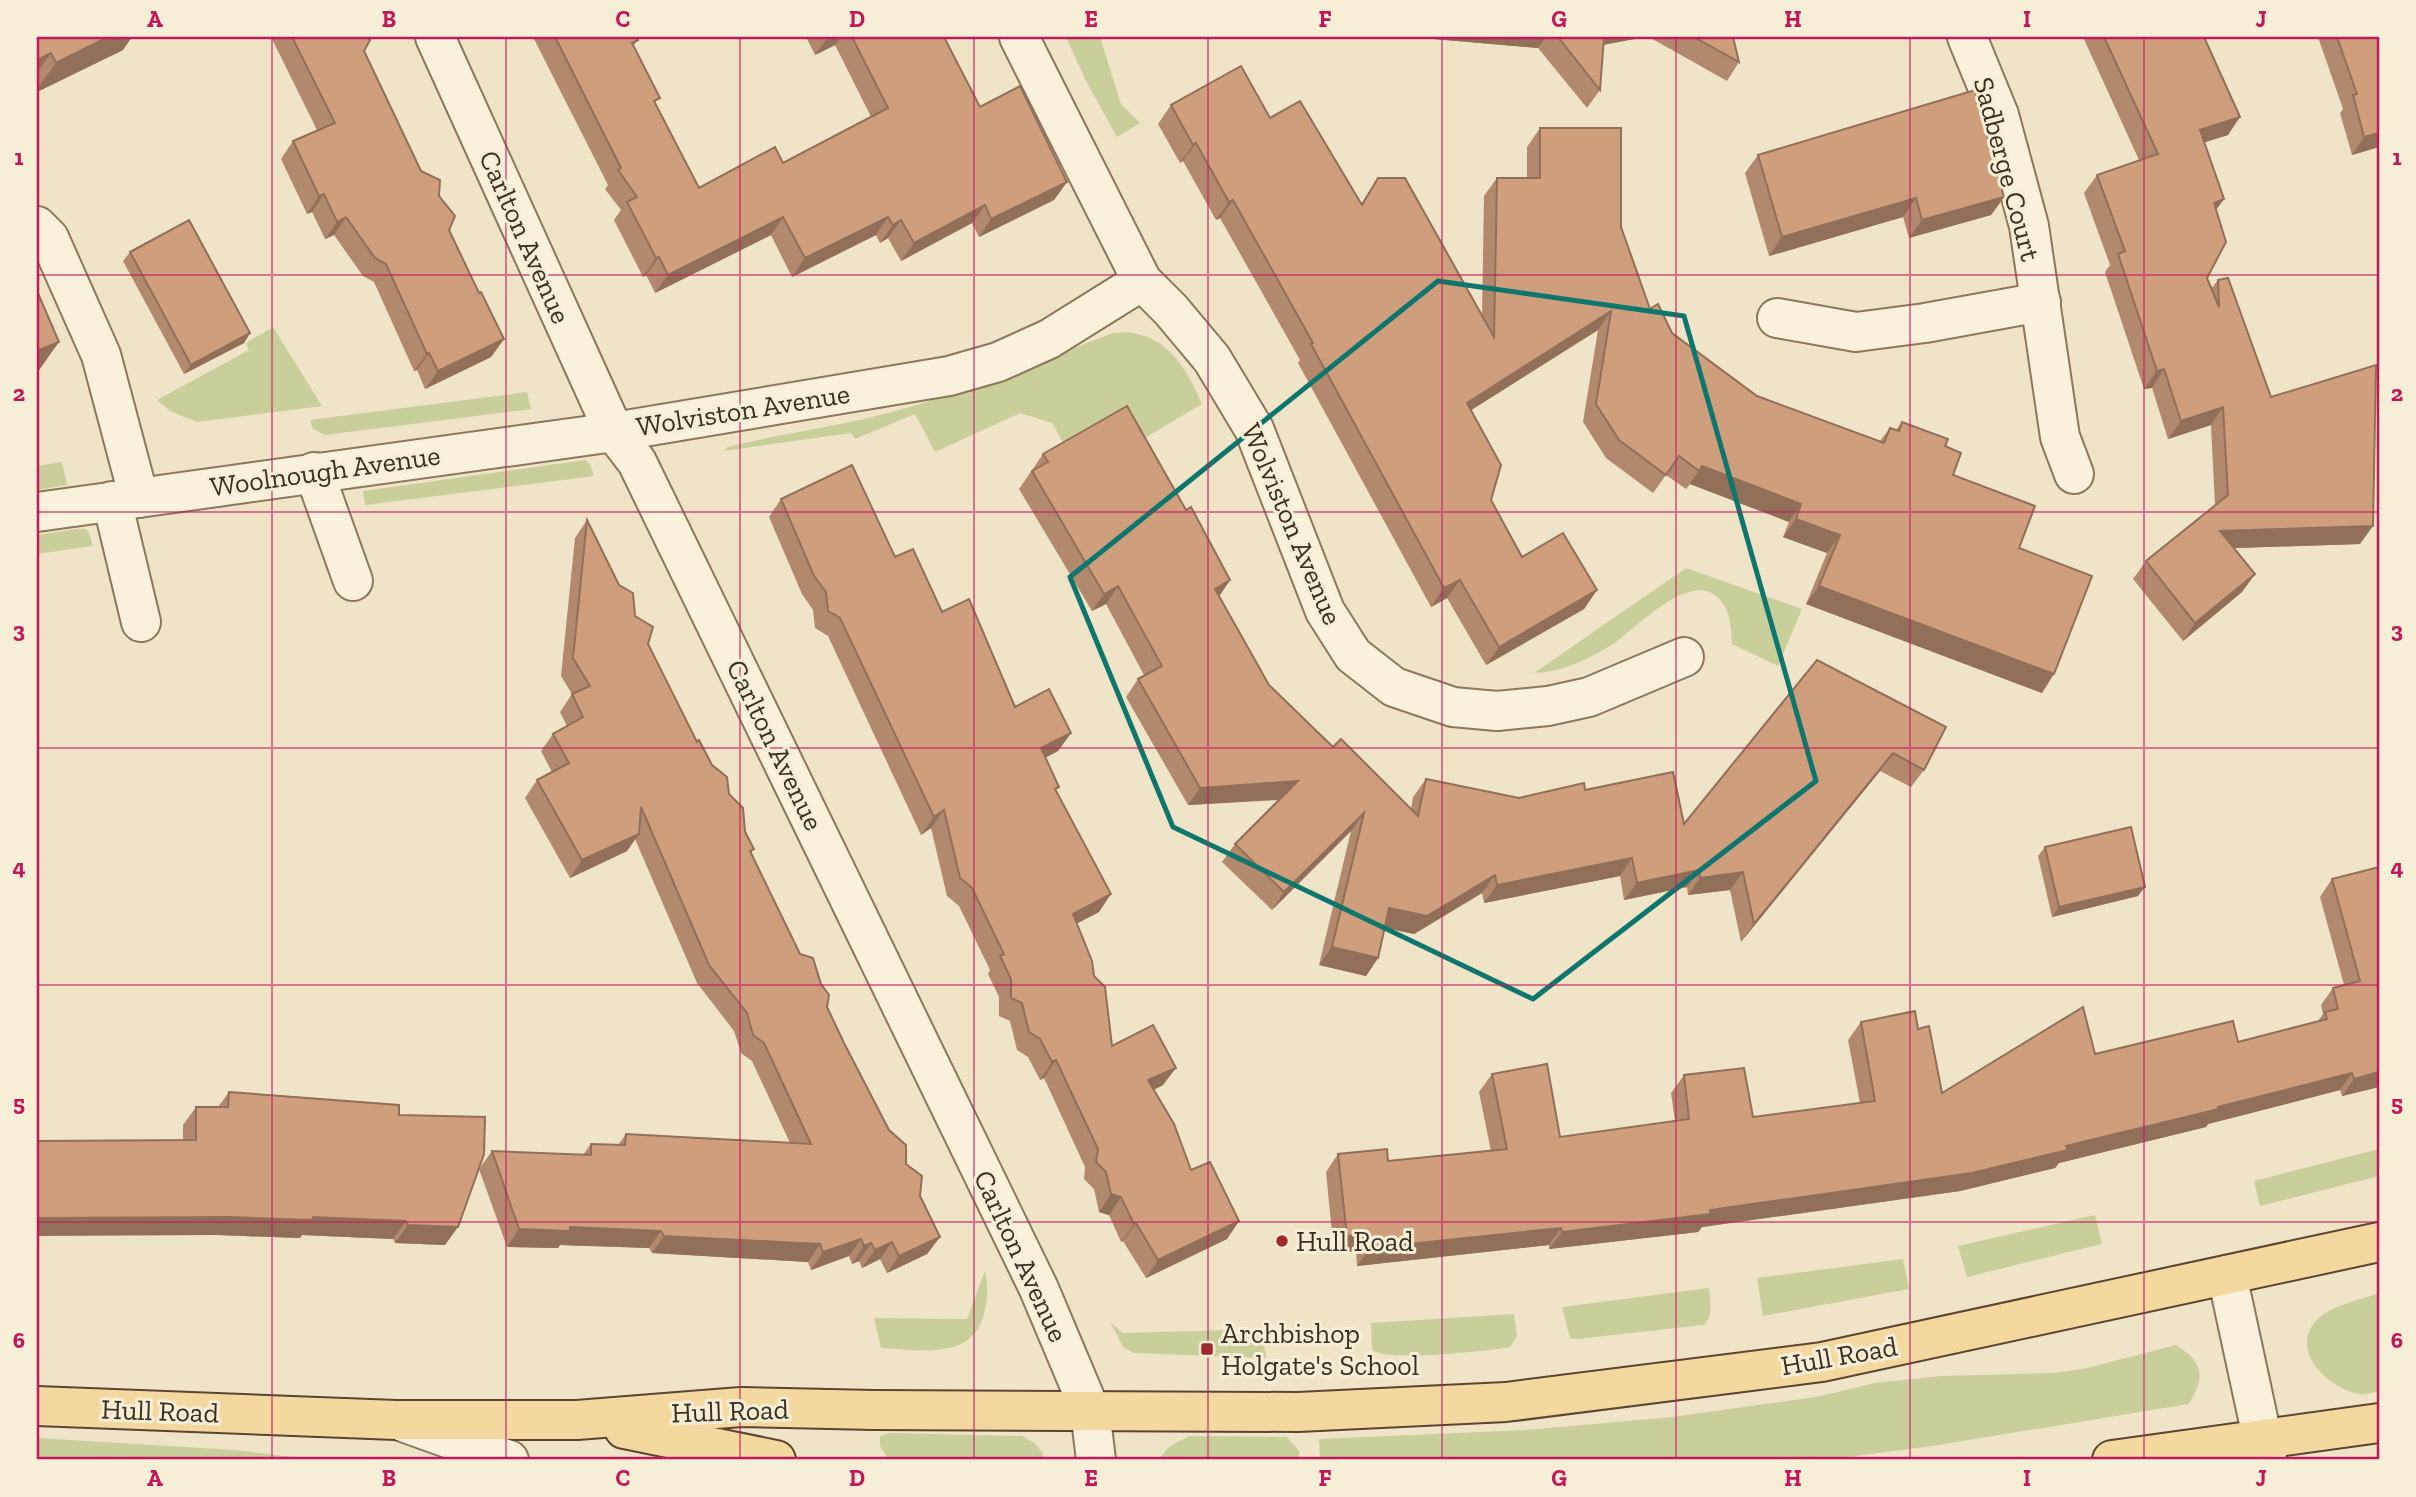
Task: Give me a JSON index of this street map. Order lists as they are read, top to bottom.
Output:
{
  "streets": {
    "main road": ["Hull Road"],
    "street": [
      "Sadberge Court",
      "Carlton Avenue",
      "Wolviston Avenue",
      "Woolnough Avenue"
    ]
  },
  "crossings": [
    ["Carlton Avenue", "Wolviston Avenue"],
    ["Carlton Avenue", "Woolnough Avenue"],
    ["Carlton Avenue", "Hull Road"],
    ["Wolviston Avenue", "Woolnough Avenue"]
  ],
  "places": {
    "other": ["Hull Road"],
    "transit": ["Archbishop Holgate's School"]
  },
  "grid": {
    "columns": [
      "A",
      "B",
      "C",
      "D",
      "E",
      "F",
      "G",
      "H",
      "I",
      "J"
    ],
    "rows": [
      "1",
      "2",
      "3",
      "4",
      "5",
      "6"
    ]
  }
}
